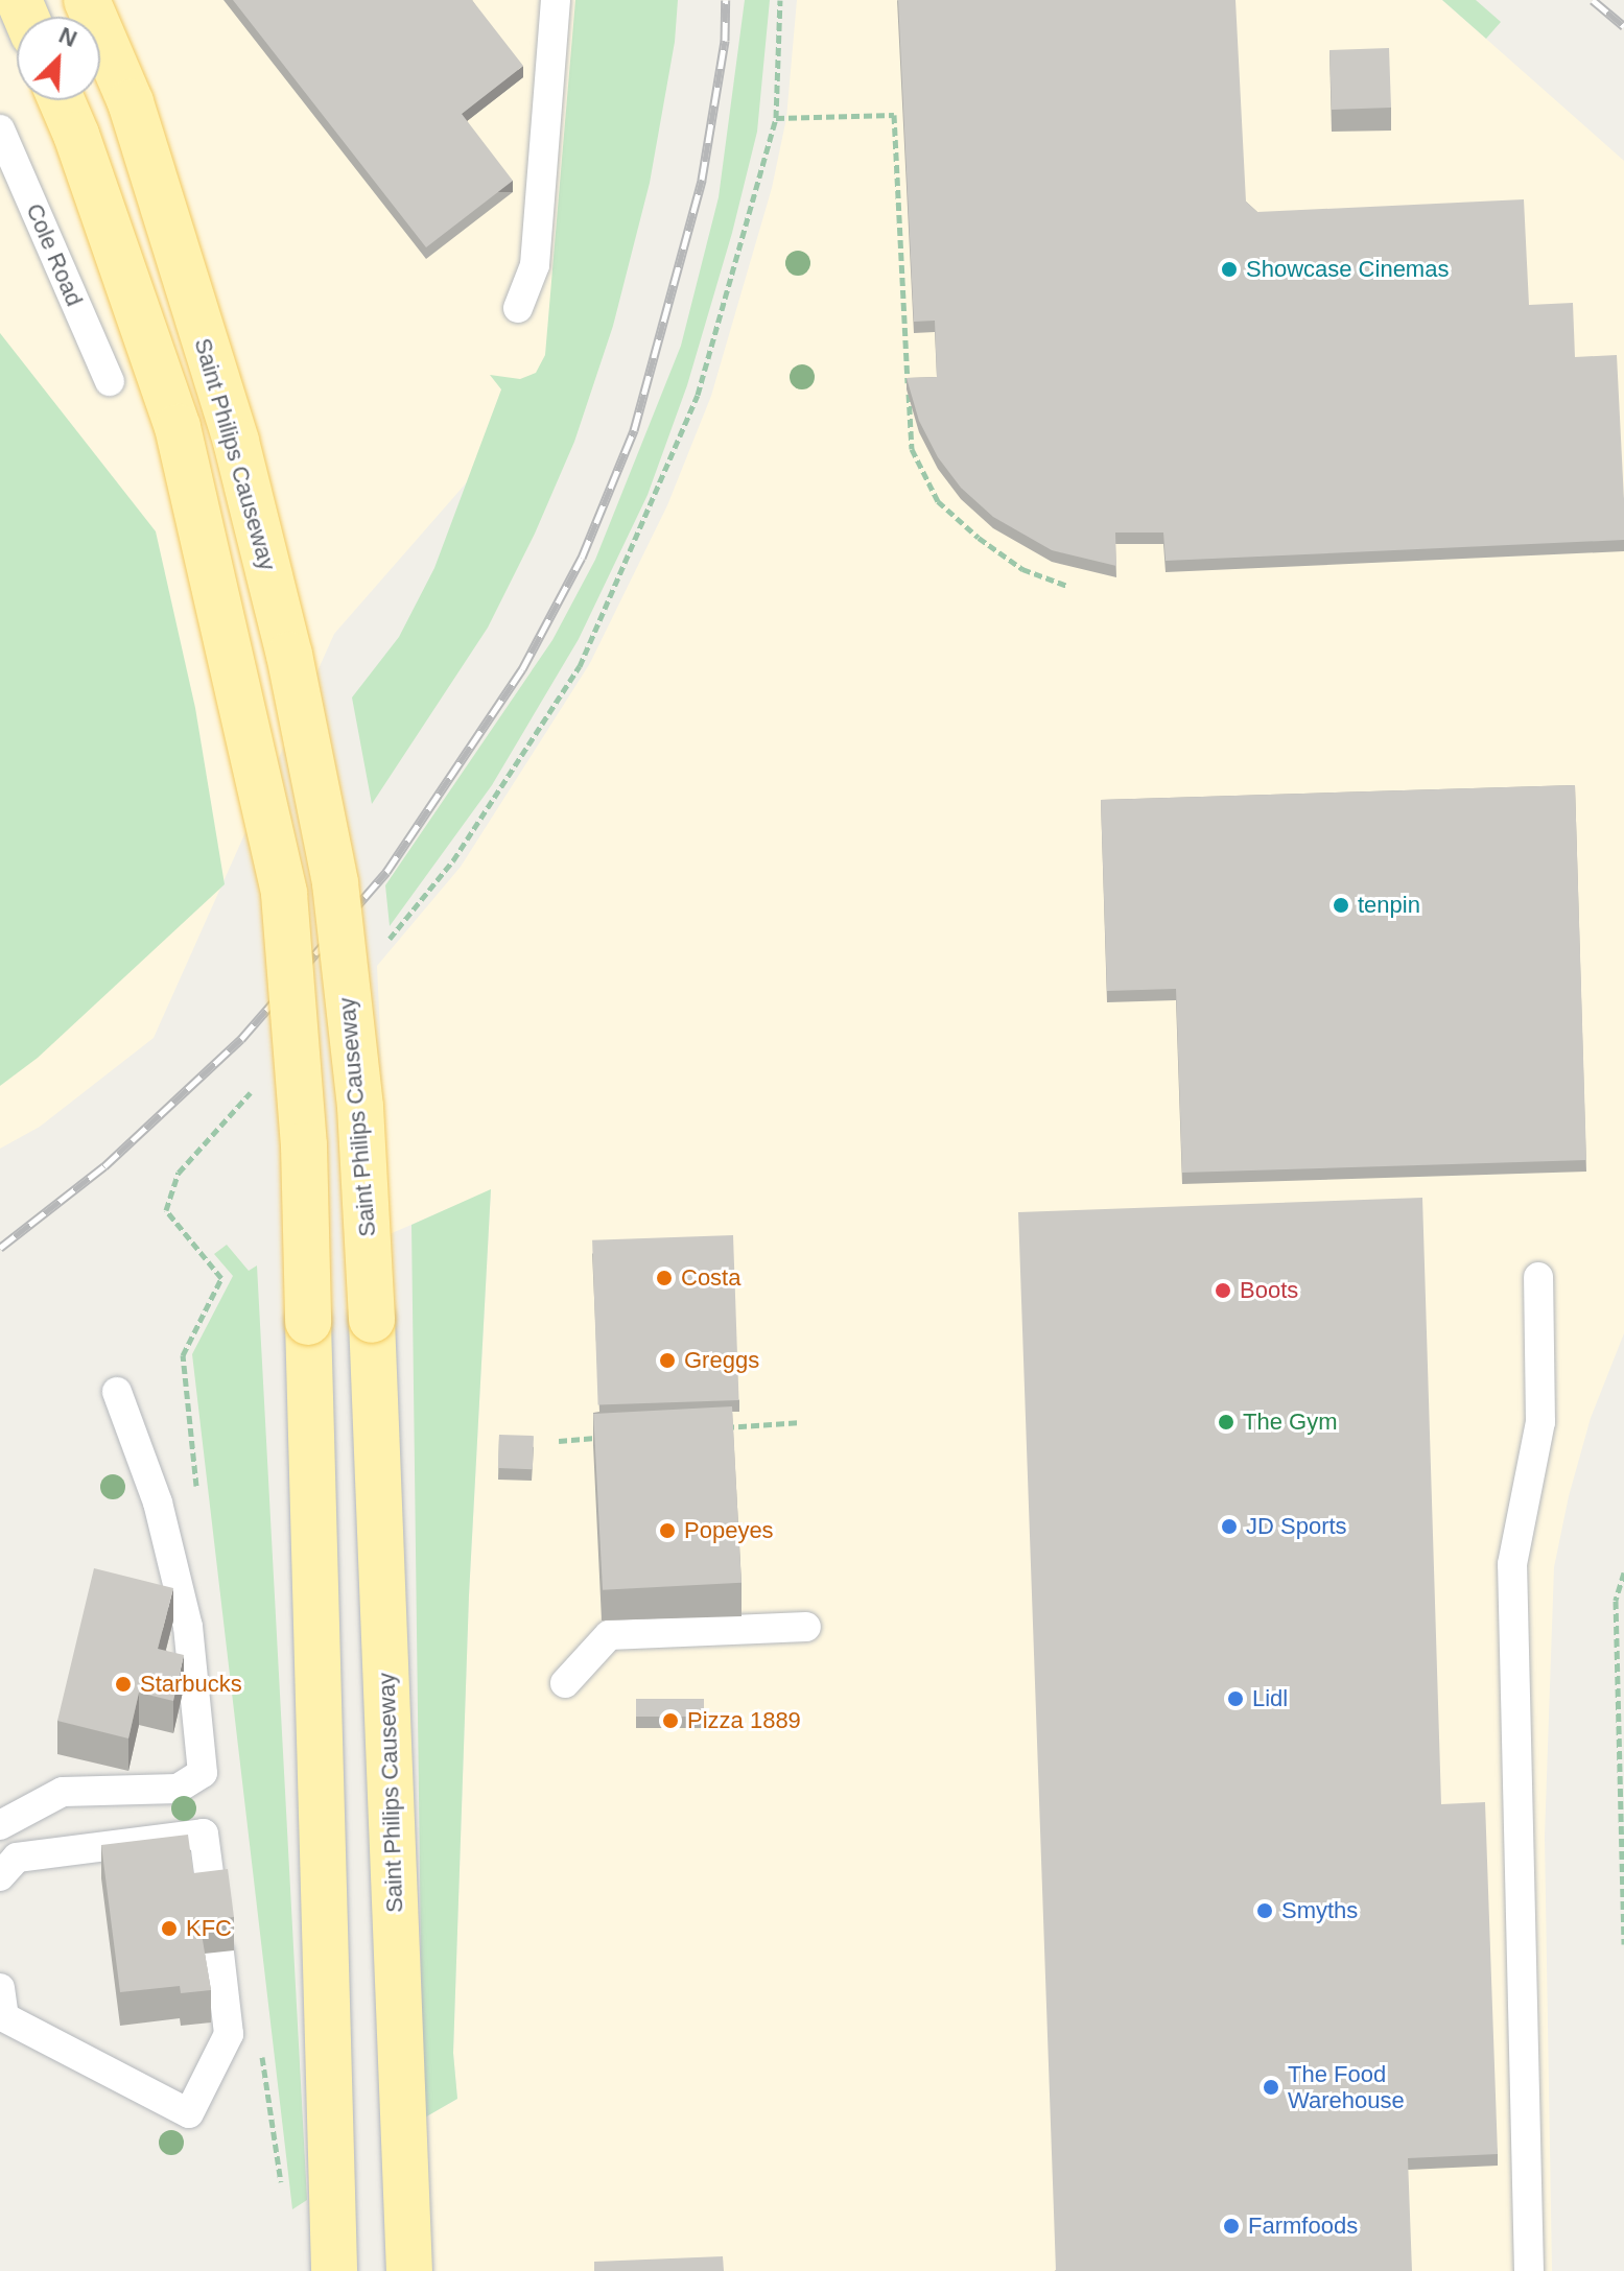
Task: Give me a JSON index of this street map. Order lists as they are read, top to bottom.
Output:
{
  "streets": {
    "main road": ["Saint Philips Causeway"],
    "lane": ["Cole Road"]
  },
  "places": [
    "Showcase Cinemas",
    "tenpin",
    "Costa",
    "Boots",
    "Greggs",
    "The Gym",
    "JD Sports",
    "Popeyes",
    "Starbucks",
    "Lidl",
    "Pizza 1889",
    "Smyths",
    "KFC",
    "The Food Warehouse",
    "Farmfoods"
  ],
  "north": "top right"
}
